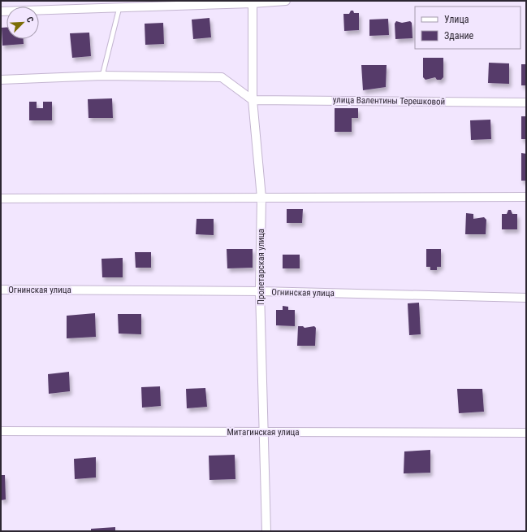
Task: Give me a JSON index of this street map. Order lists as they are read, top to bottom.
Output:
{
  "streets": {
    "street": [
      "улица Валентины Терешковой",
      "Пролетарская улица",
      "Огнинская улица",
      "Митагинская улица"
    ]
  },
  "crossings": [
    ["улица Валентины Терешковой", "Пролетарская улица"],
    ["Пролетарская улица", "Огнинская улица"],
    ["Пролетарская улица", "Митагинская улица"]
  ],
  "legend": ["Улица", "Здание"],
  "north": "top right"
}
